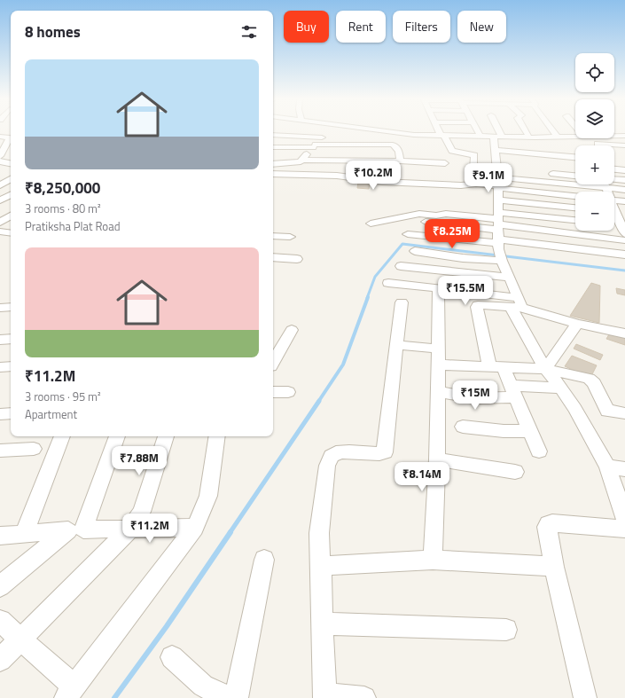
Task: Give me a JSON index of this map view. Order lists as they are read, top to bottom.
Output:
{
  "page": {
    "chip": [
      "Buy",
      "Rent",
      "Filters",
      "New"
    ],
    "heading": "8 homes",
    "map_buttons": ["+", "−"],
    "list": [
      {
        "name": "₹8,250,000",
        "note": "3 rooms · 80 m² · Pratiksha Plat Road"
      },
      {
        "name": "₹11.2M",
        "note": "3 rooms · 95 m² · Apartment"
      }
    ],
    "price": [
      "₹10.2M",
      "₹9.1M",
      "₹8.25M",
      "₹15.5M",
      "₹15M",
      "₹7.88M",
      "₹8.14M",
      "₹11.2M"
    ]
  }
}
